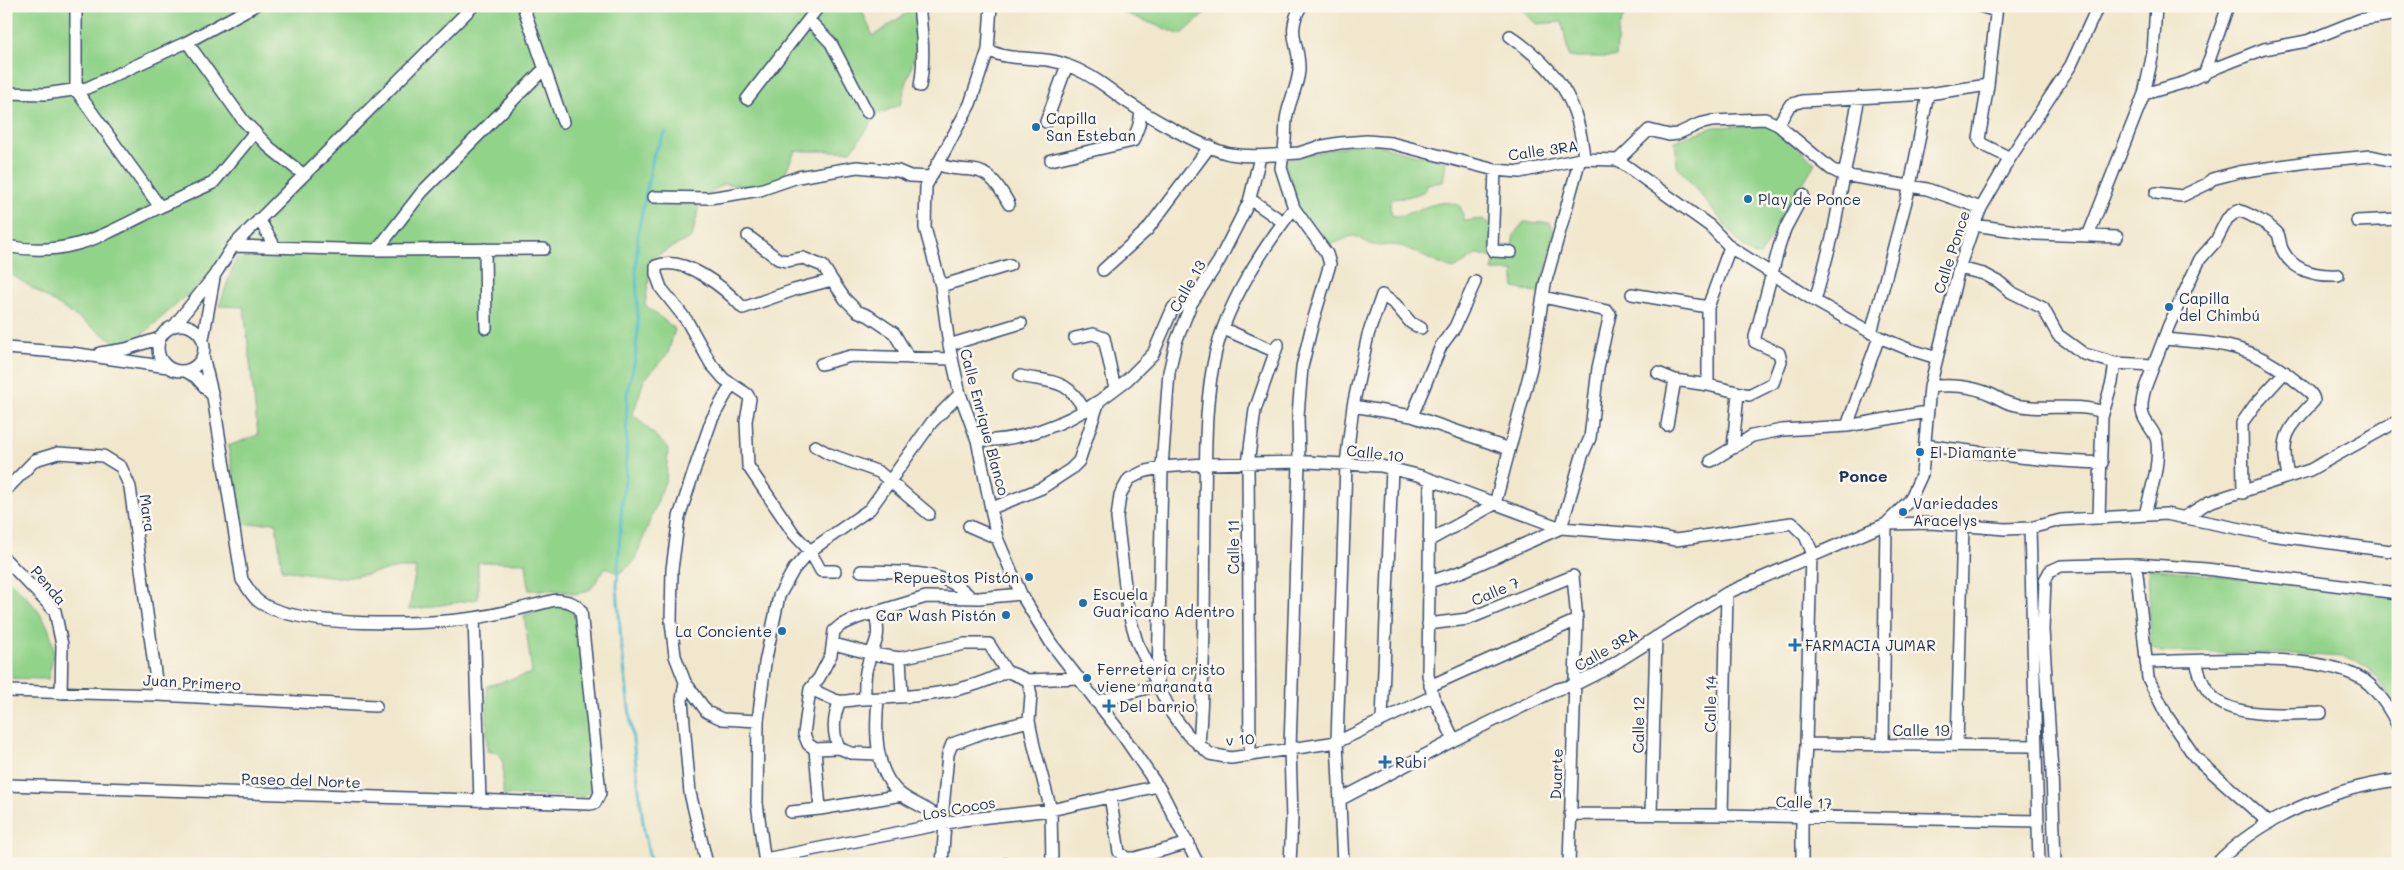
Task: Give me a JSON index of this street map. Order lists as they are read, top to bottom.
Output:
{
  "streets": {
    "street": [
      "Calle 3RA",
      "Calle Ponce",
      "Calle 13",
      "Calle Enrique Blanco",
      "Calle 10",
      "Mara",
      "Calle 11",
      "Penda",
      "Calle 7",
      "Juan Primero",
      "Calle 14",
      "Calle 12",
      "Calle 19",
      "v 10",
      "Duarte",
      "Paseo del Norte",
      "Calle 17",
      "Los Cocos"
    ]
  },
  "crossings": [
    ["Calle 3RA", "Calle Ponce"],
    ["Calle 3RA", "Calle 13"],
    ["Calle 3RA", "Calle Enrique Blanco"],
    ["Calle 3RA", "Calle 14"],
    ["Calle 3RA", "Calle 12"],
    ["Calle 3RA", "Duarte"],
    ["Calle 13", "v 10"],
    ["Calle Enrique Blanco", "Los Cocos"],
    ["Calle 10", "Calle 11"],
    ["Calle 10", "v 10"],
    ["Mara", "Juan Primero"],
    ["Calle 11", "v 10"],
    ["Penda", "Juan Primero"],
    ["Calle 7", "Duarte"],
    ["Calle 14", "Calle 17"],
    ["Calle 12", "Calle 17"],
    ["v 10", "Duarte"],
    ["Duarte", "Calle 17"]
  ],
  "districts": ["Ponce"],
  "places": {
    "other": [
      "Capilla San Esteban",
      "Play de Ponce",
      "Capilla del Chimbú",
      "El Diamante",
      "Variedades Aracelys",
      "Repuestos Pistón",
      "Escuela Guaricano Adentro",
      "Car Wash Pistón",
      "La Conciente",
      "Ferretería cristo viene maranata"
    ],
    "health": ["FARMACIA JUMAR", "Del barrio", "Rubi"]
  }
}
